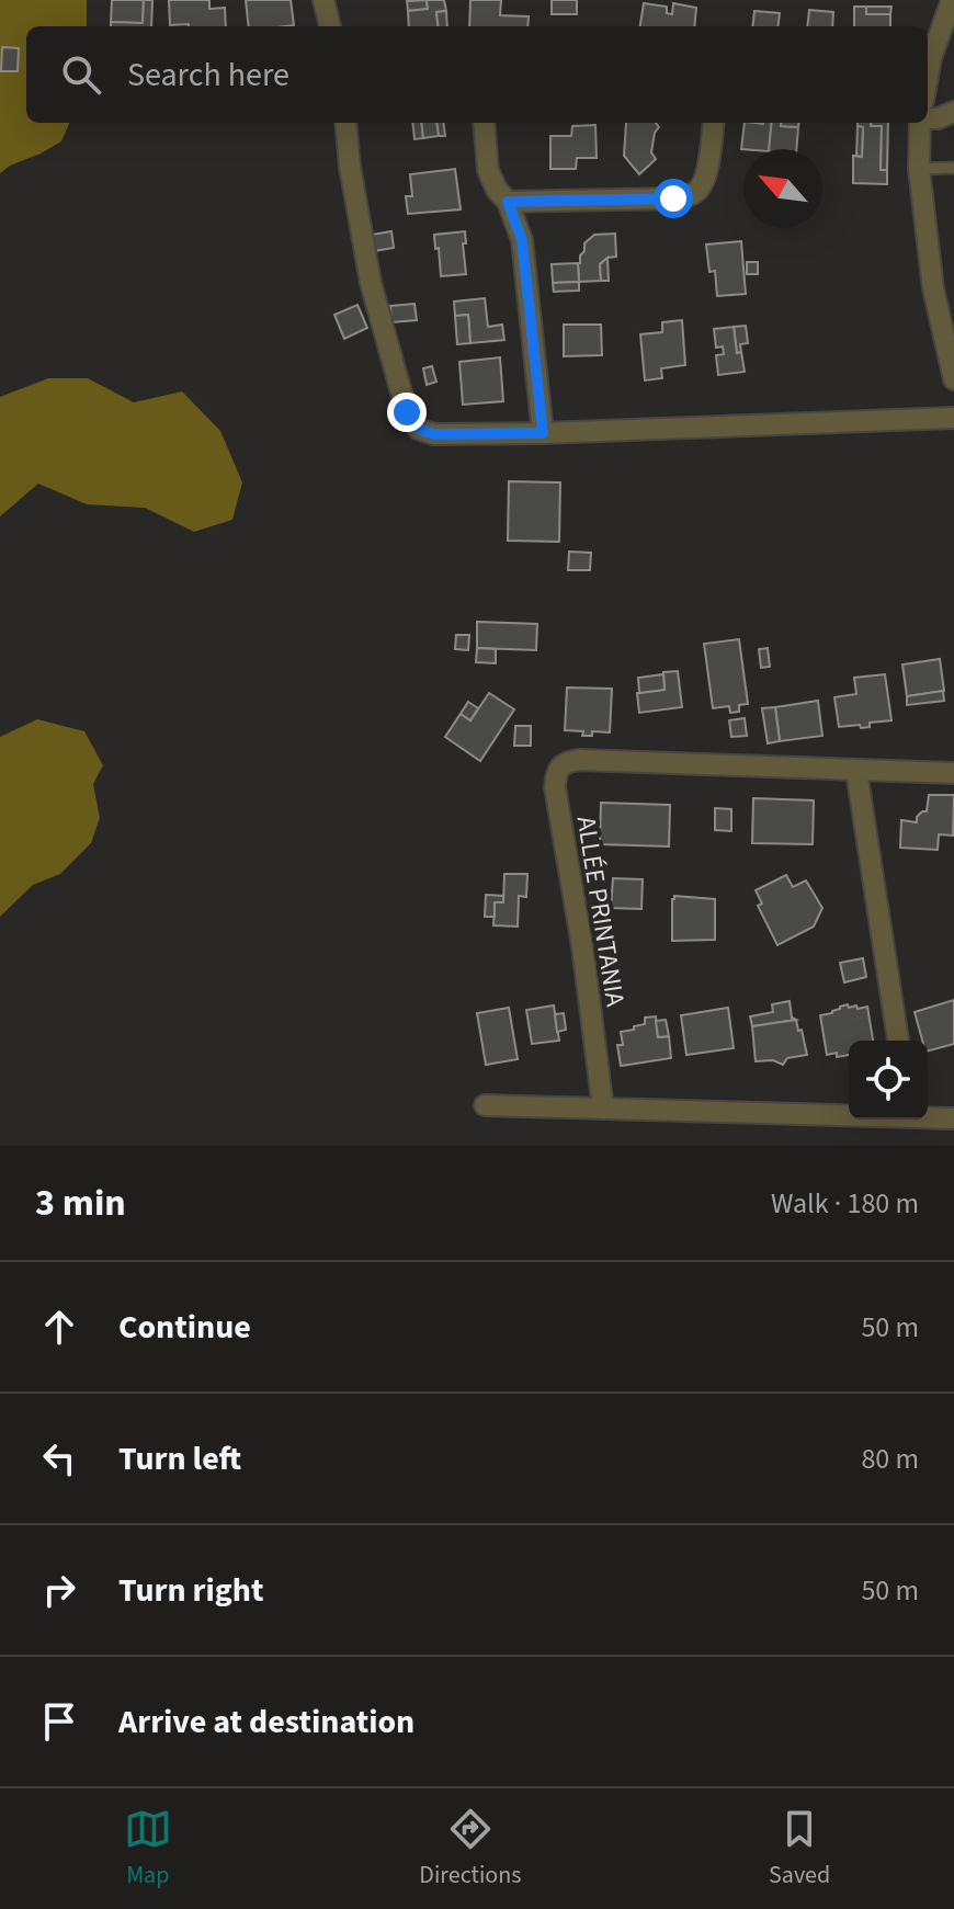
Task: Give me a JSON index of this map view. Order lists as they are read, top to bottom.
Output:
{
  "streets": {
    "street": ["ALLÉE PRINTANIA"]
  },
  "north": "top left",
  "page": {
    "search": "Search here",
    "heading": ["3 min", "Walk · 180 m"],
    "list": [
      ["Continue", "50 m"],
      ["Turn left", "80 m"],
      ["Turn right", "50 m"],
      "Arrive at destination"
    ],
    "nav": ["Map", "Directions", "Saved"]
  }
}
